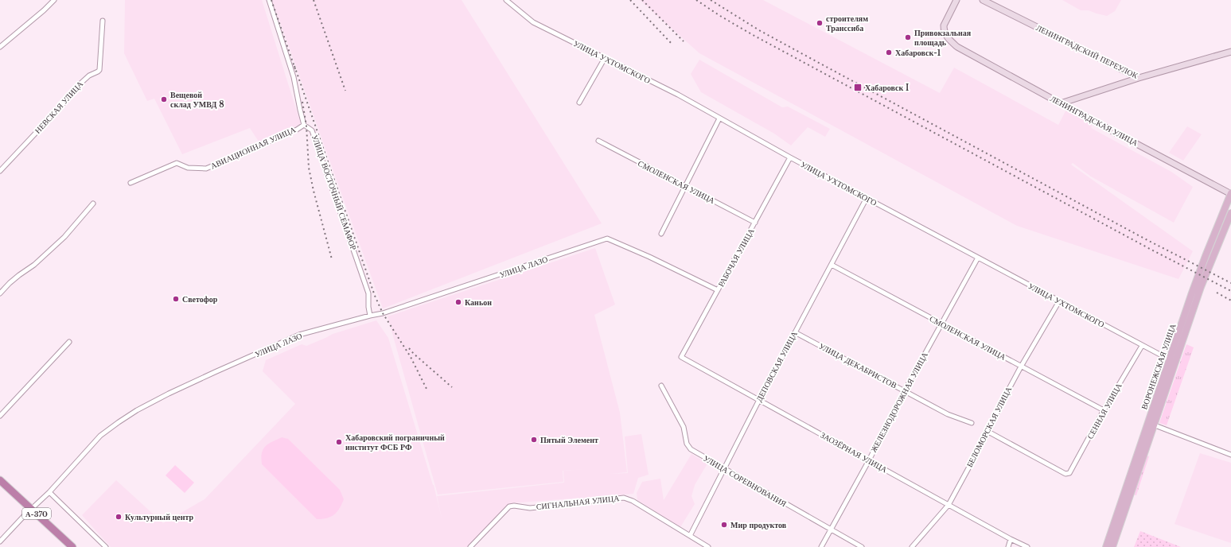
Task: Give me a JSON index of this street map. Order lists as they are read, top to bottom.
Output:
{
  "streets": {
    "highway": ["А-370"],
    "main road": ["ВОРОНЕЖСКАЯ УЛИЦА"],
    "street": [
      "ЛЕНИНГРАДСКИЙ ПЕРЕУЛОК",
      "УЛИЦА УХТОМСКОГО",
      "НЕВСКАЯ УЛИЦА",
      "ЛЕНИНГРАДСКАЯ УЛИЦА",
      "АВИАЦИОННАЯ УЛИЦА",
      "СМОЛЕНСКАЯ УЛИЦА",
      "УЛИЦА ВОСТОЧНЫЙ СЕМАФОР",
      "РАБОЧАЯ УЛИЦА",
      "УЛИЦА ЛАЗО",
      "УЛИЦА ДЕКАБРИСТОВ",
      "ДЕПОВСКАЯ УЛИЦА",
      "ЖЕЛЕЗНОДОРОЖНАЯ УЛИЦА",
      "СЕННАЯ УЛИЦА",
      "БЕЛОМОРСКАЯ УЛИЦА",
      "ЗАОЗЁРНАЯ УЛИЦА",
      "УЛИЦА СОРЕВНОВАНИЯ",
      "СИГНАЛЬНАЯ УЛИЦА"
    ]
  },
  "crossings": [
    ["УЛИЦА УХТОМСКОГО", "РАБОЧАЯ УЛИЦА"],
    ["УЛИЦА УХТОМСКОГО", "ДЕПОВСКАЯ УЛИЦА"],
    ["УЛИЦА УХТОМСКОГО", "ВОРОНЕЖСКАЯ УЛИЦА"],
    ["УЛИЦА УХТОМСКОГО", "ЖЕЛЕЗНОДОРОЖНАЯ УЛИЦА"],
    ["УЛИЦА УХТОМСКОГО", "СЕННАЯ УЛИЦА"],
    ["УЛИЦА УХТОМСКОГО", "БЕЛОМОРСКАЯ УЛИЦА"],
    ["ЛЕНИНГРАДСКАЯ УЛИЦА", "ВОРОНЕЖСКАЯ УЛИЦА"],
    ["АВИАЦИОННАЯ УЛИЦА", "УЛИЦА ВОСТОЧНЫЙ СЕМАФОР"],
    ["СМОЛЕНСКАЯ УЛИЦА", "РАБОЧАЯ УЛИЦА"],
    ["СМОЛЕНСКАЯ УЛИЦА", "ДЕПОВСКАЯ УЛИЦА"],
    ["СМОЛЕНСКАЯ УЛИЦА", "ЖЕЛЕЗНОДОРОЖНАЯ УЛИЦА"],
    ["СМОЛЕНСКАЯ УЛИЦА", "СЕННАЯ УЛИЦА"],
    ["СМОЛЕНСКАЯ УЛИЦА", "БЕЛОМОРСКАЯ УЛИЦА"],
    ["УЛИЦА ВОСТОЧНЫЙ СЕМАФОР", "УЛИЦА ЛАЗО"],
    ["РАБОЧАЯ УЛИЦА", "УЛИЦА ЛАЗО"],
    ["РАБОЧАЯ УЛИЦА", "ЗАОЗЁРНАЯ УЛИЦА"],
    ["УЛИЦА ЛАЗО", "А-370"],
    ["УЛИЦА ДЕКАБРИСТОВ", "ДЕПОВСКАЯ УЛИЦА"],
    ["УЛИЦА ДЕКАБРИСТОВ", "ЖЕЛЕЗНОДОРОЖНАЯ УЛИЦА"],
    ["ДЕПОВСКАЯ УЛИЦА", "ЗАОЗЁРНАЯ УЛИЦА"],
    ["ДЕПОВСКАЯ УЛИЦА", "УЛИЦА СОРЕВНОВАНИЯ"],
    ["ДЕПОВСКАЯ УЛИЦА", "СИГНАЛЬНАЯ УЛИЦА"],
    ["ЖЕЛЕЗНОДОРОЖНАЯ УЛИЦА", "ЗАОЗЁРНАЯ УЛИЦА"],
    ["ЖЕЛЕЗНОДОРОЖНАЯ УЛИЦА", "УЛИЦА СОРЕВНОВАНИЯ"],
    ["СЕННАЯ УЛИЦА", "БЕЛОМОРСКАЯ УЛИЦА"],
    ["БЕЛОМОРСКАЯ УЛИЦА", "ЗАОЗЁРНАЯ УЛИЦА"]
  ],
  "places": {
    "other": [
      "строителям Транссиба",
      "Привокзальная площадь",
      "Хабаровск-1",
      "Вещевой склад УМВД 8",
      "Светофор",
      "Каньон",
      "Пятый Элемент",
      "Хабаровский пограничный институт ФСБ РФ",
      "Культурный центр",
      "Мир продуктов"
    ],
    "transit": ["Хабаровск I"]
  }
}
